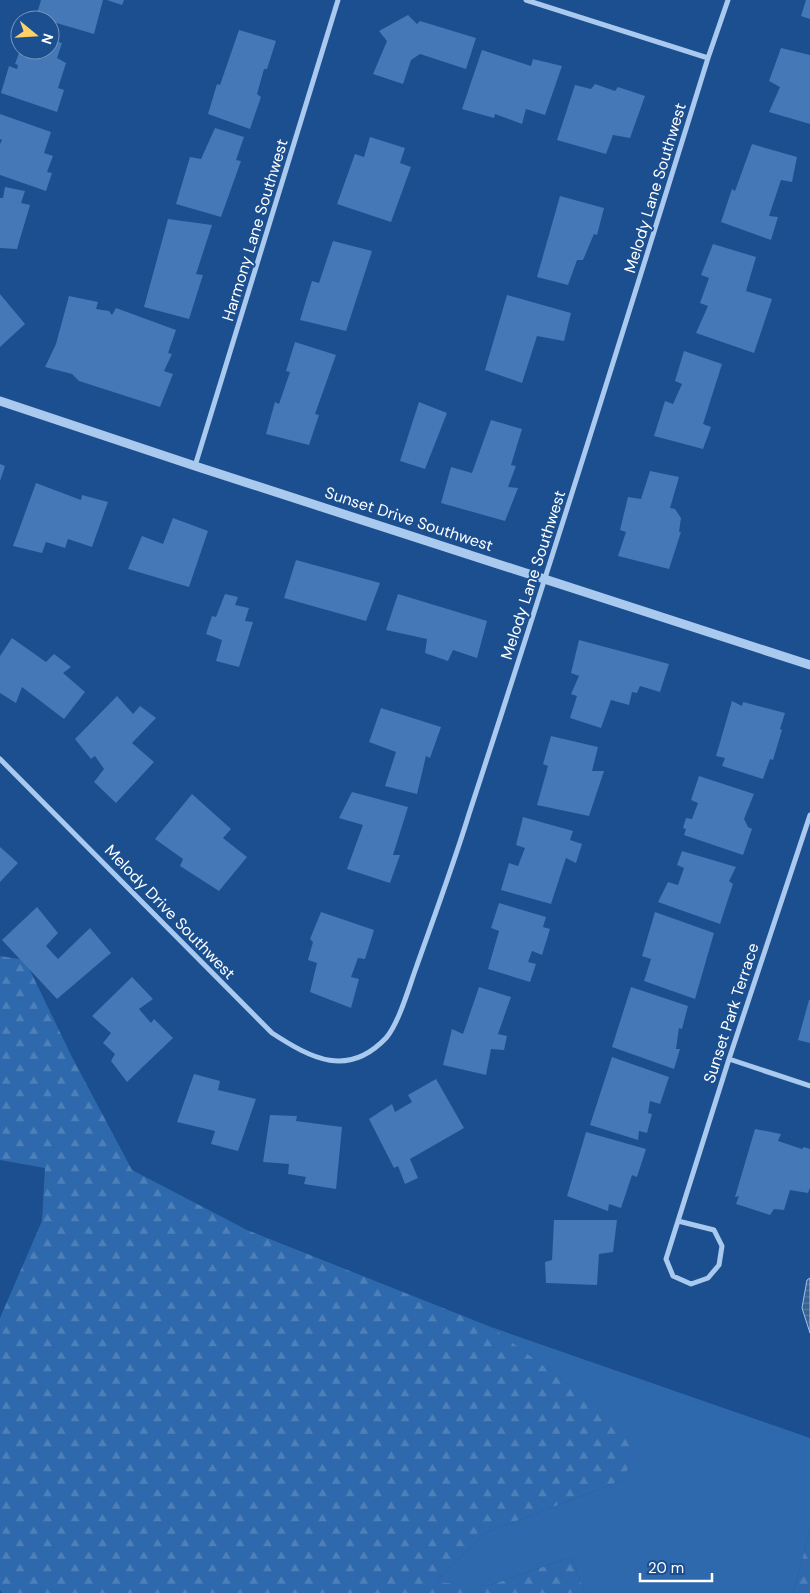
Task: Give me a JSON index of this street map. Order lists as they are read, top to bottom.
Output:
{
  "streets": {
    "street": [
      "Melody Lane Southwest",
      "Harmony Lane Southwest",
      "Sunset Drive Southwest",
      "Melody Drive Southwest",
      "Sunset Park Terrace"
    ]
  },
  "crossings": [
    ["Melody Lane Southwest", "Sunset Drive Southwest"],
    ["Melody Lane Southwest", "Melody Drive Southwest"],
    ["Harmony Lane Southwest", "Sunset Drive Southwest"]
  ],
  "scale_bar": "20 m",
  "north": "right"
}
